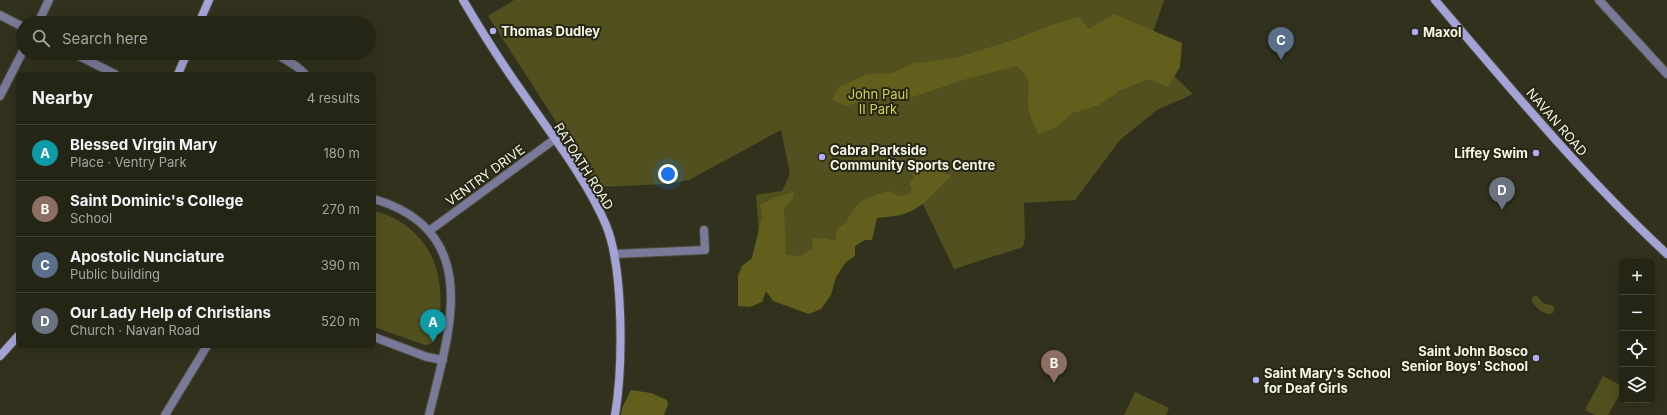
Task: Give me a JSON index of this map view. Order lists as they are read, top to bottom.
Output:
{
  "streets": {
    "main road": ["NAVAN ROAD", "RATOATH ROAD"],
    "street": ["VENTRY DRIVE"]
  },
  "crossings": [
    ["RATOATH ROAD", "VENTRY DRIVE"]
  ],
  "parks": ["John Paul II Park"],
  "places": [
    "Thomas Dudley",
    "Maxol",
    "Liffey Swim",
    "Cabra Parkside Community Sports Centre",
    "Saint John Bosco Senior Boys' School",
    "Saint Mary's School for Deaf Girls"
  ],
  "page": {
    "search": "Search here",
    "pins": [
      "C",
      "D",
      "A",
      "B"
    ],
    "heading": ["Nearby", "4 results"],
    "list": [
      {
        "mark": "A",
        "name": "Blessed Virgin Mary",
        "note": "Place · Ventry Park",
        "value": "180 m"
      },
      {
        "mark": "B",
        "name": "Saint Dominic's College",
        "note": "School",
        "value": "270 m"
      },
      {
        "mark": "C",
        "name": "Apostolic Nunciature",
        "note": "Public building",
        "value": "390 m"
      },
      {
        "mark": "D",
        "name": "Our Lady Help of Christians",
        "note": "Church · Navan Road",
        "value": "520 m"
      }
    ],
    "map_buttons": ["+", "−"]
  }
}
